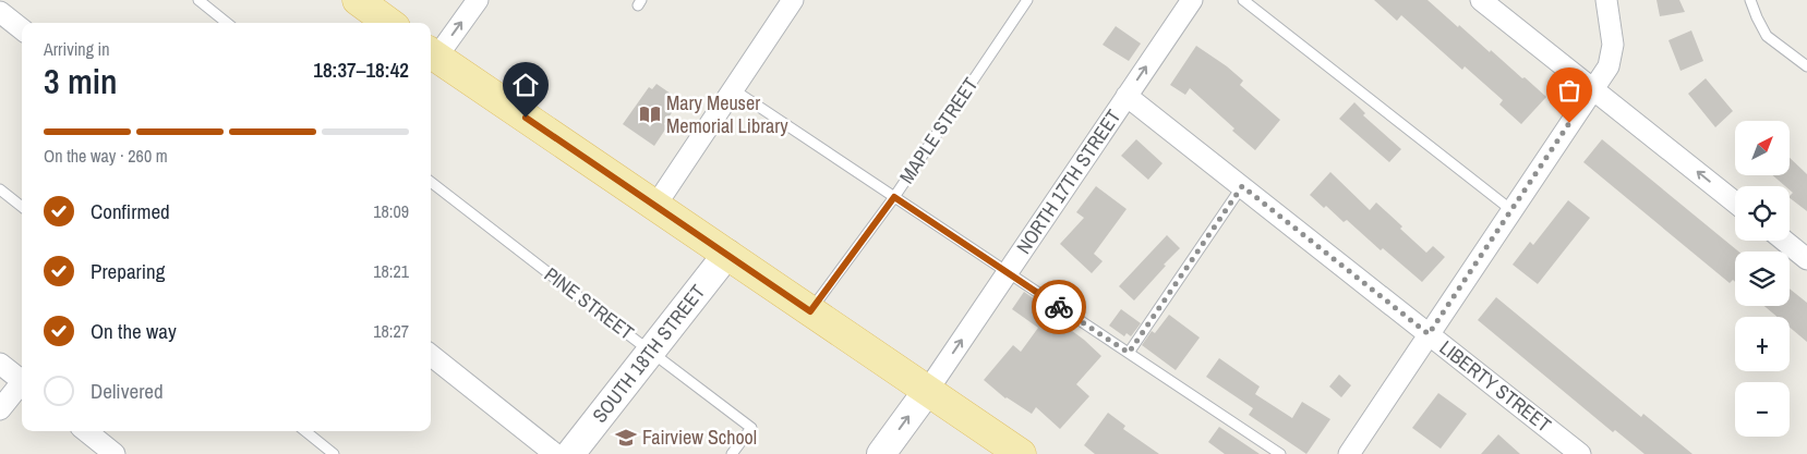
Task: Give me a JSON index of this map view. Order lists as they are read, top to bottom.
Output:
{
  "streets": {
    "street": ["NORTH 17TH STREET", "SOUTH 18TH STREET", "LIBERTY STREET"],
    "lane": ["MAPLE STREET", "PINE STREET"]
  },
  "crossings": [
    ["NORTH 17TH STREET", "LIBERTY STREET"],
    ["PINE STREET", "SOUTH 18TH STREET"]
  ],
  "one_way": ["NORTH 17TH STREET"],
  "places": {
    "library": ["Mary Meuser Memorial Library"],
    "school or university": ["Fairview School"]
  },
  "north": "top right",
  "page": {
    "heading": ["3 min", "Arriving in", "18:37–18:42"],
    "bar": "On the way · 260 m",
    "map_buttons": ["+", "−"],
    "list": [
      ["Confirmed", "18:09"],
      ["Preparing", "18:21"],
      ["On the way", "18:27"],
      "Delivered"
    ]
  }
}
